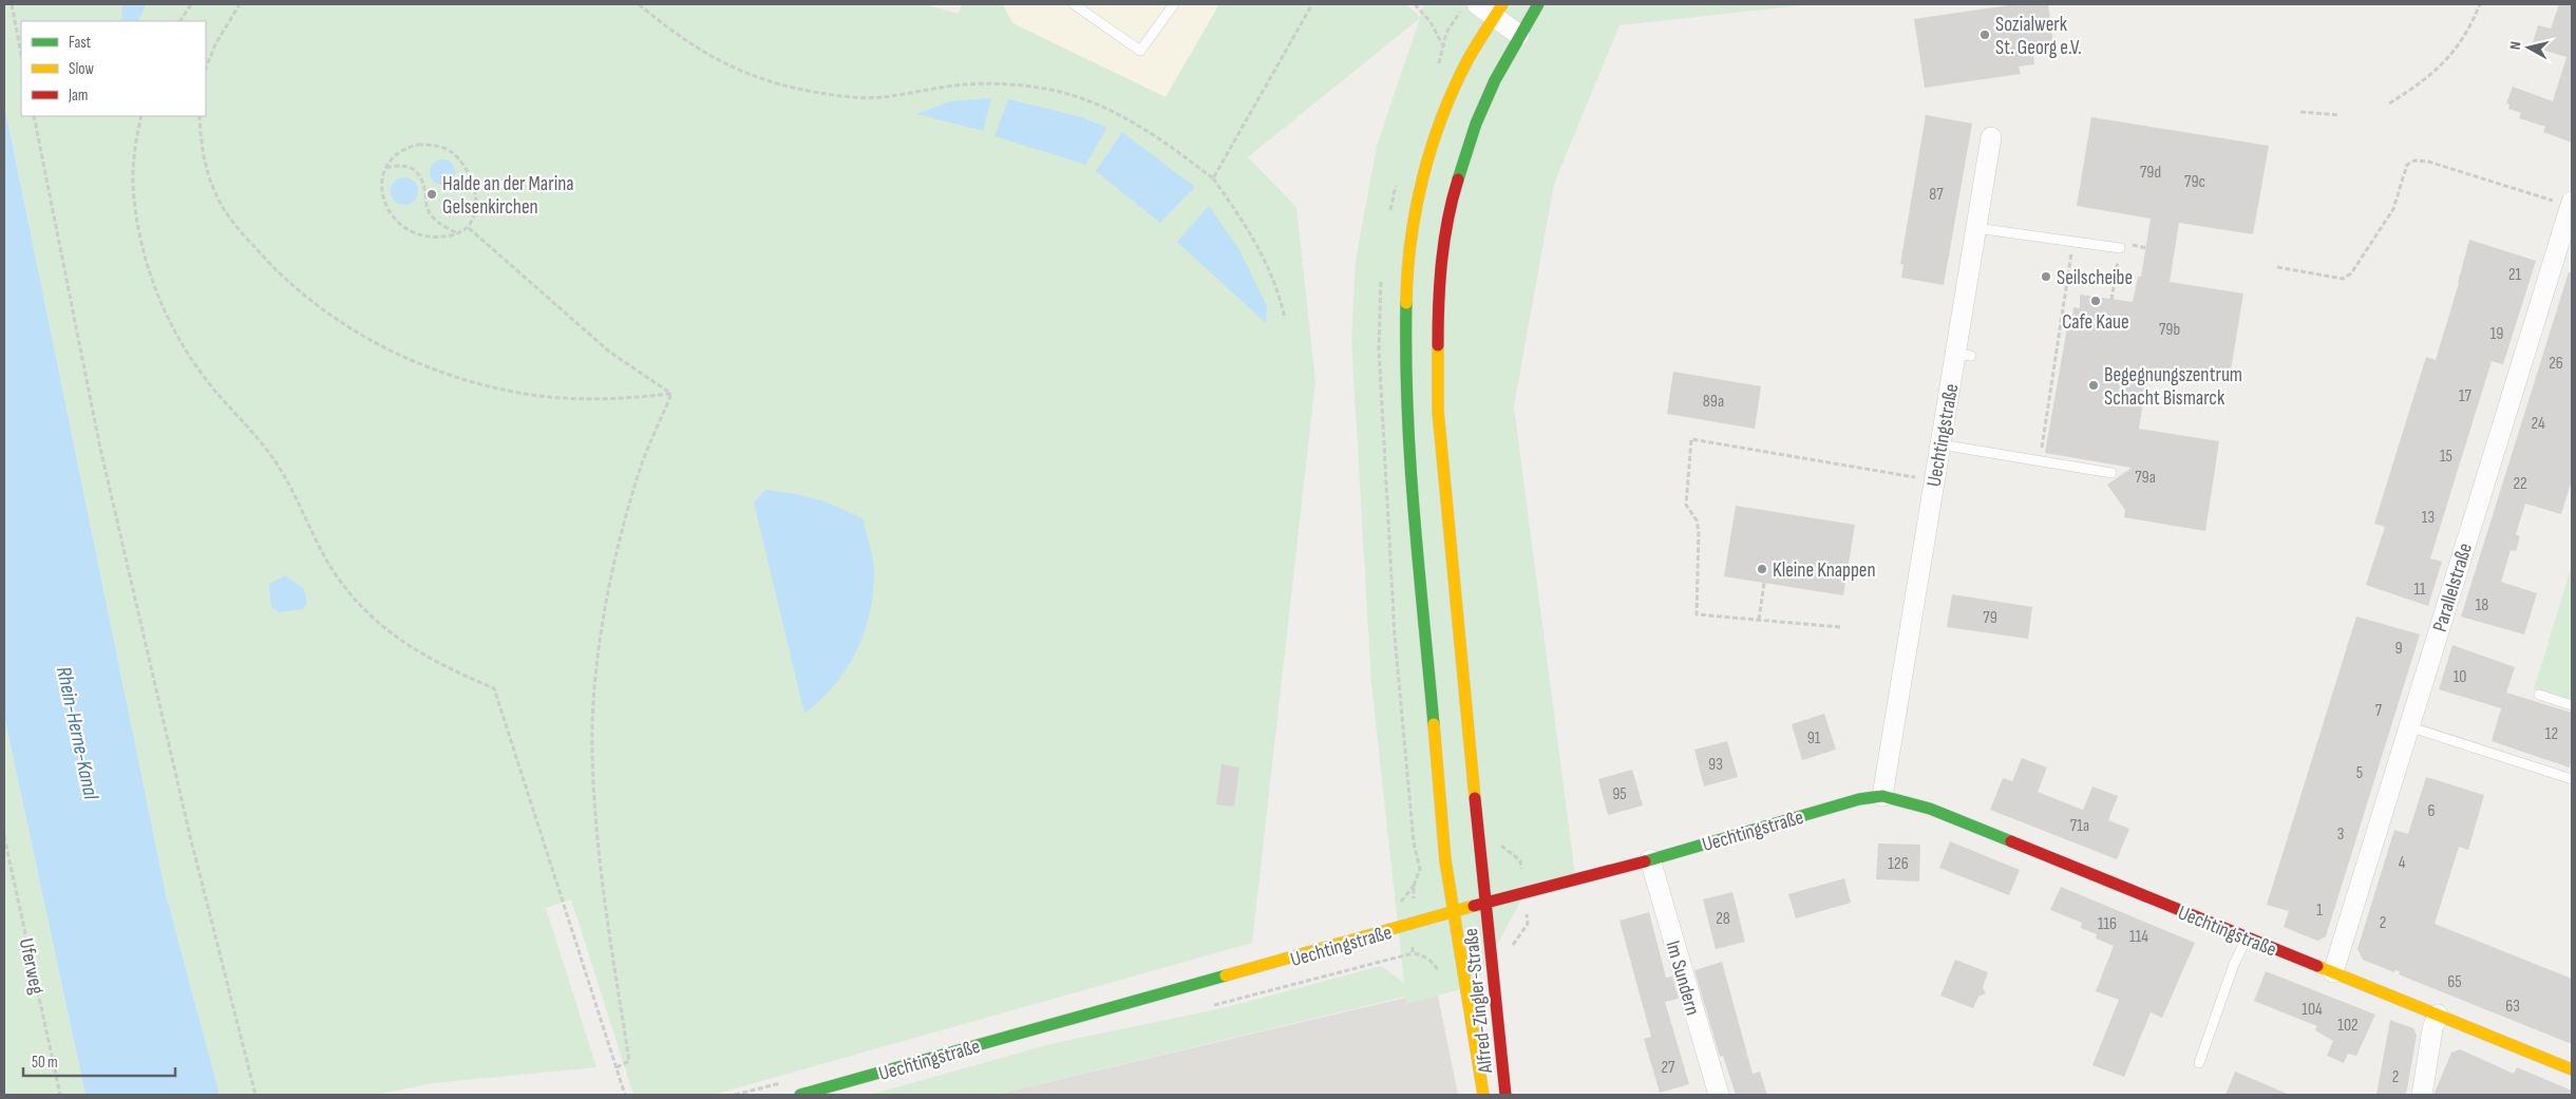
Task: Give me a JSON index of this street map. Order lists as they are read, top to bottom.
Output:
{
  "streets": {
    "main road": ["Uechtingstraße", "Alfred-Zingler-Straße"],
    "street": ["Parallelstraße", "Im Sundern"],
    "path": ["Uferweg"]
  },
  "crossings": [
    ["Uechtingstraße", "Parallelstraße"],
    ["Uechtingstraße", "Im Sundern"],
    ["Uechtingstraße", "Alfred-Zingler-Straße"]
  ],
  "water": ["Rhein-Herne-Kanal"],
  "places": [
    "Sozialwerk St. Georg e.V.",
    "Halde an der Marina Gelsenkirchen",
    "Seilscheibe",
    "Cafe Kaue",
    "Begegnungszentrum Schacht Bismarck",
    "Kleine Knappen"
  ],
  "house_numbers": [
    "79d",
    "79c",
    "87",
    "21",
    "79b",
    "19",
    "26",
    "17",
    "89a",
    "24",
    "15",
    "79a",
    "22",
    "13",
    "11",
    "18",
    "79",
    "9",
    "10",
    "7",
    "12",
    "91",
    "93",
    "5",
    "95",
    "6",
    "71a",
    "3",
    "4",
    "126",
    "1",
    "28",
    "2",
    "116",
    "114",
    "65",
    "63",
    "104",
    "102",
    "27",
    "2"
  ],
  "legend": ["Fast", "Slow", "Jam"],
  "scale_bar": "50 m",
  "north": "left"
}
